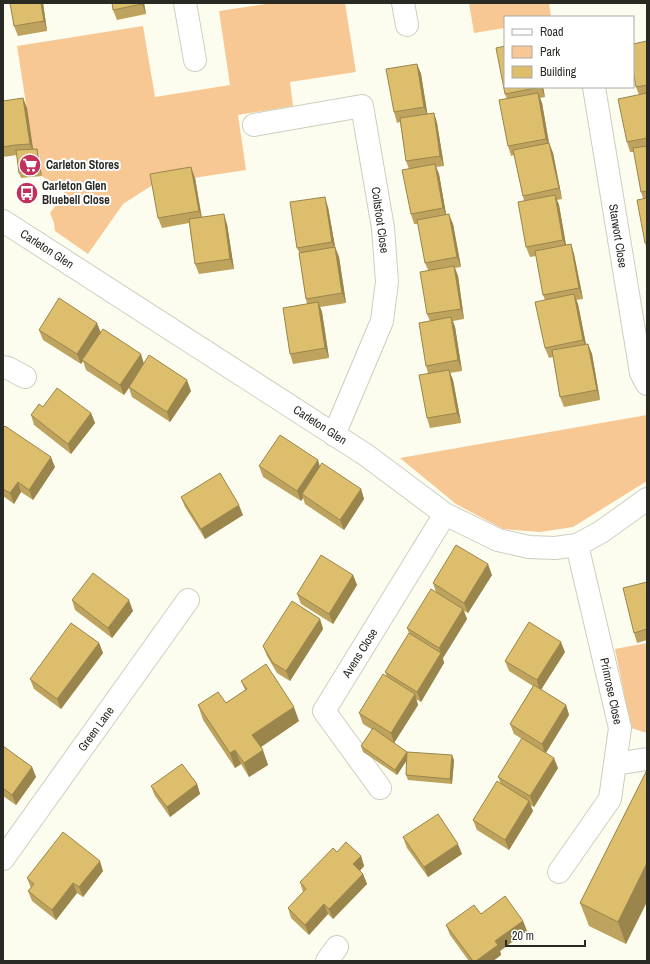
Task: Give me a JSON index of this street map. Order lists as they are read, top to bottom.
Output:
{
  "streets": {
    "street": [
      "Coltsfoot Close",
      "Starwort Close",
      "Carleton Glen",
      "Avens Close",
      "Primrose Close",
      "Green Lane"
    ]
  },
  "crossings": [
    ["Coltsfoot Close", "Carleton Glen"],
    ["Carleton Glen", "Avens Close"],
    ["Carleton Glen", "Primrose Close"]
  ],
  "places": {
    "supermarket": ["Carleton Stores"],
    "bus stop": ["Carleton Glen Bluebell Close"]
  },
  "legend": ["Road", "Park", "Building"],
  "scale_bar": "20 m"
}
